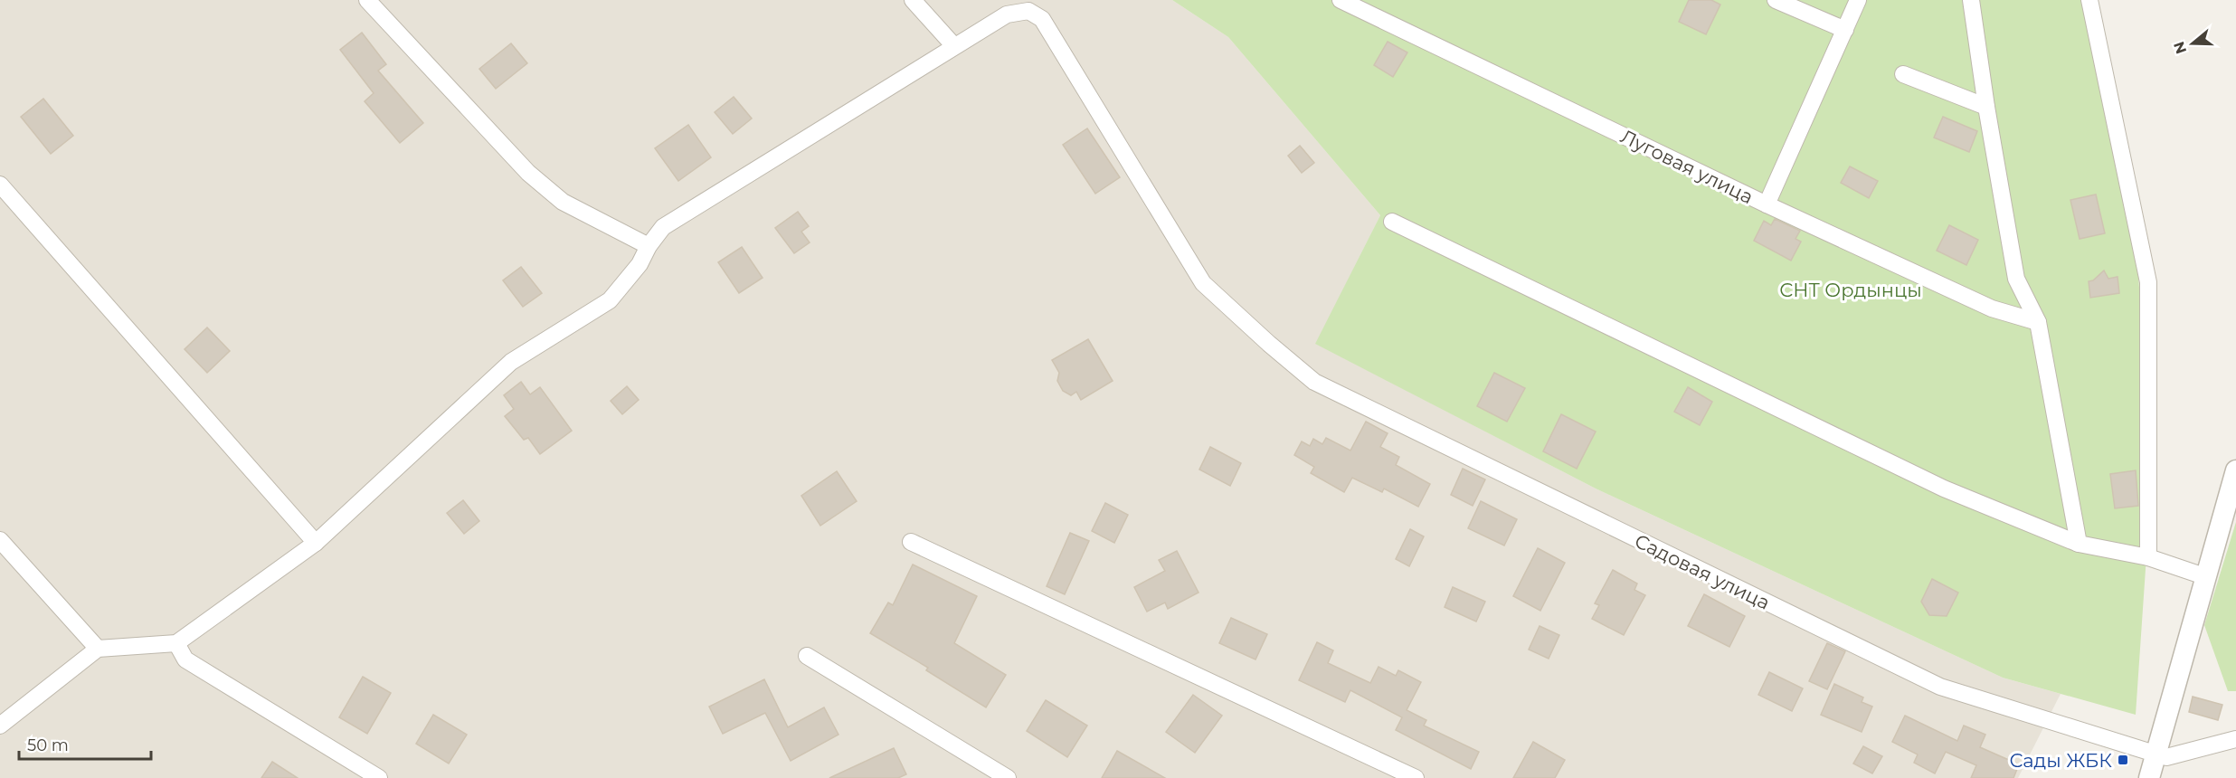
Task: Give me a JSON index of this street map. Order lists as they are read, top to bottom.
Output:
{
  "streets": {
    "street": ["Луговая улица", "Садовая улица"]
  },
  "parks": ["СНТ Ордынцы"],
  "places": {
    "transit": ["Сады ЖБК"]
  },
  "scale_bar": "50 m",
  "north": "left"
}
